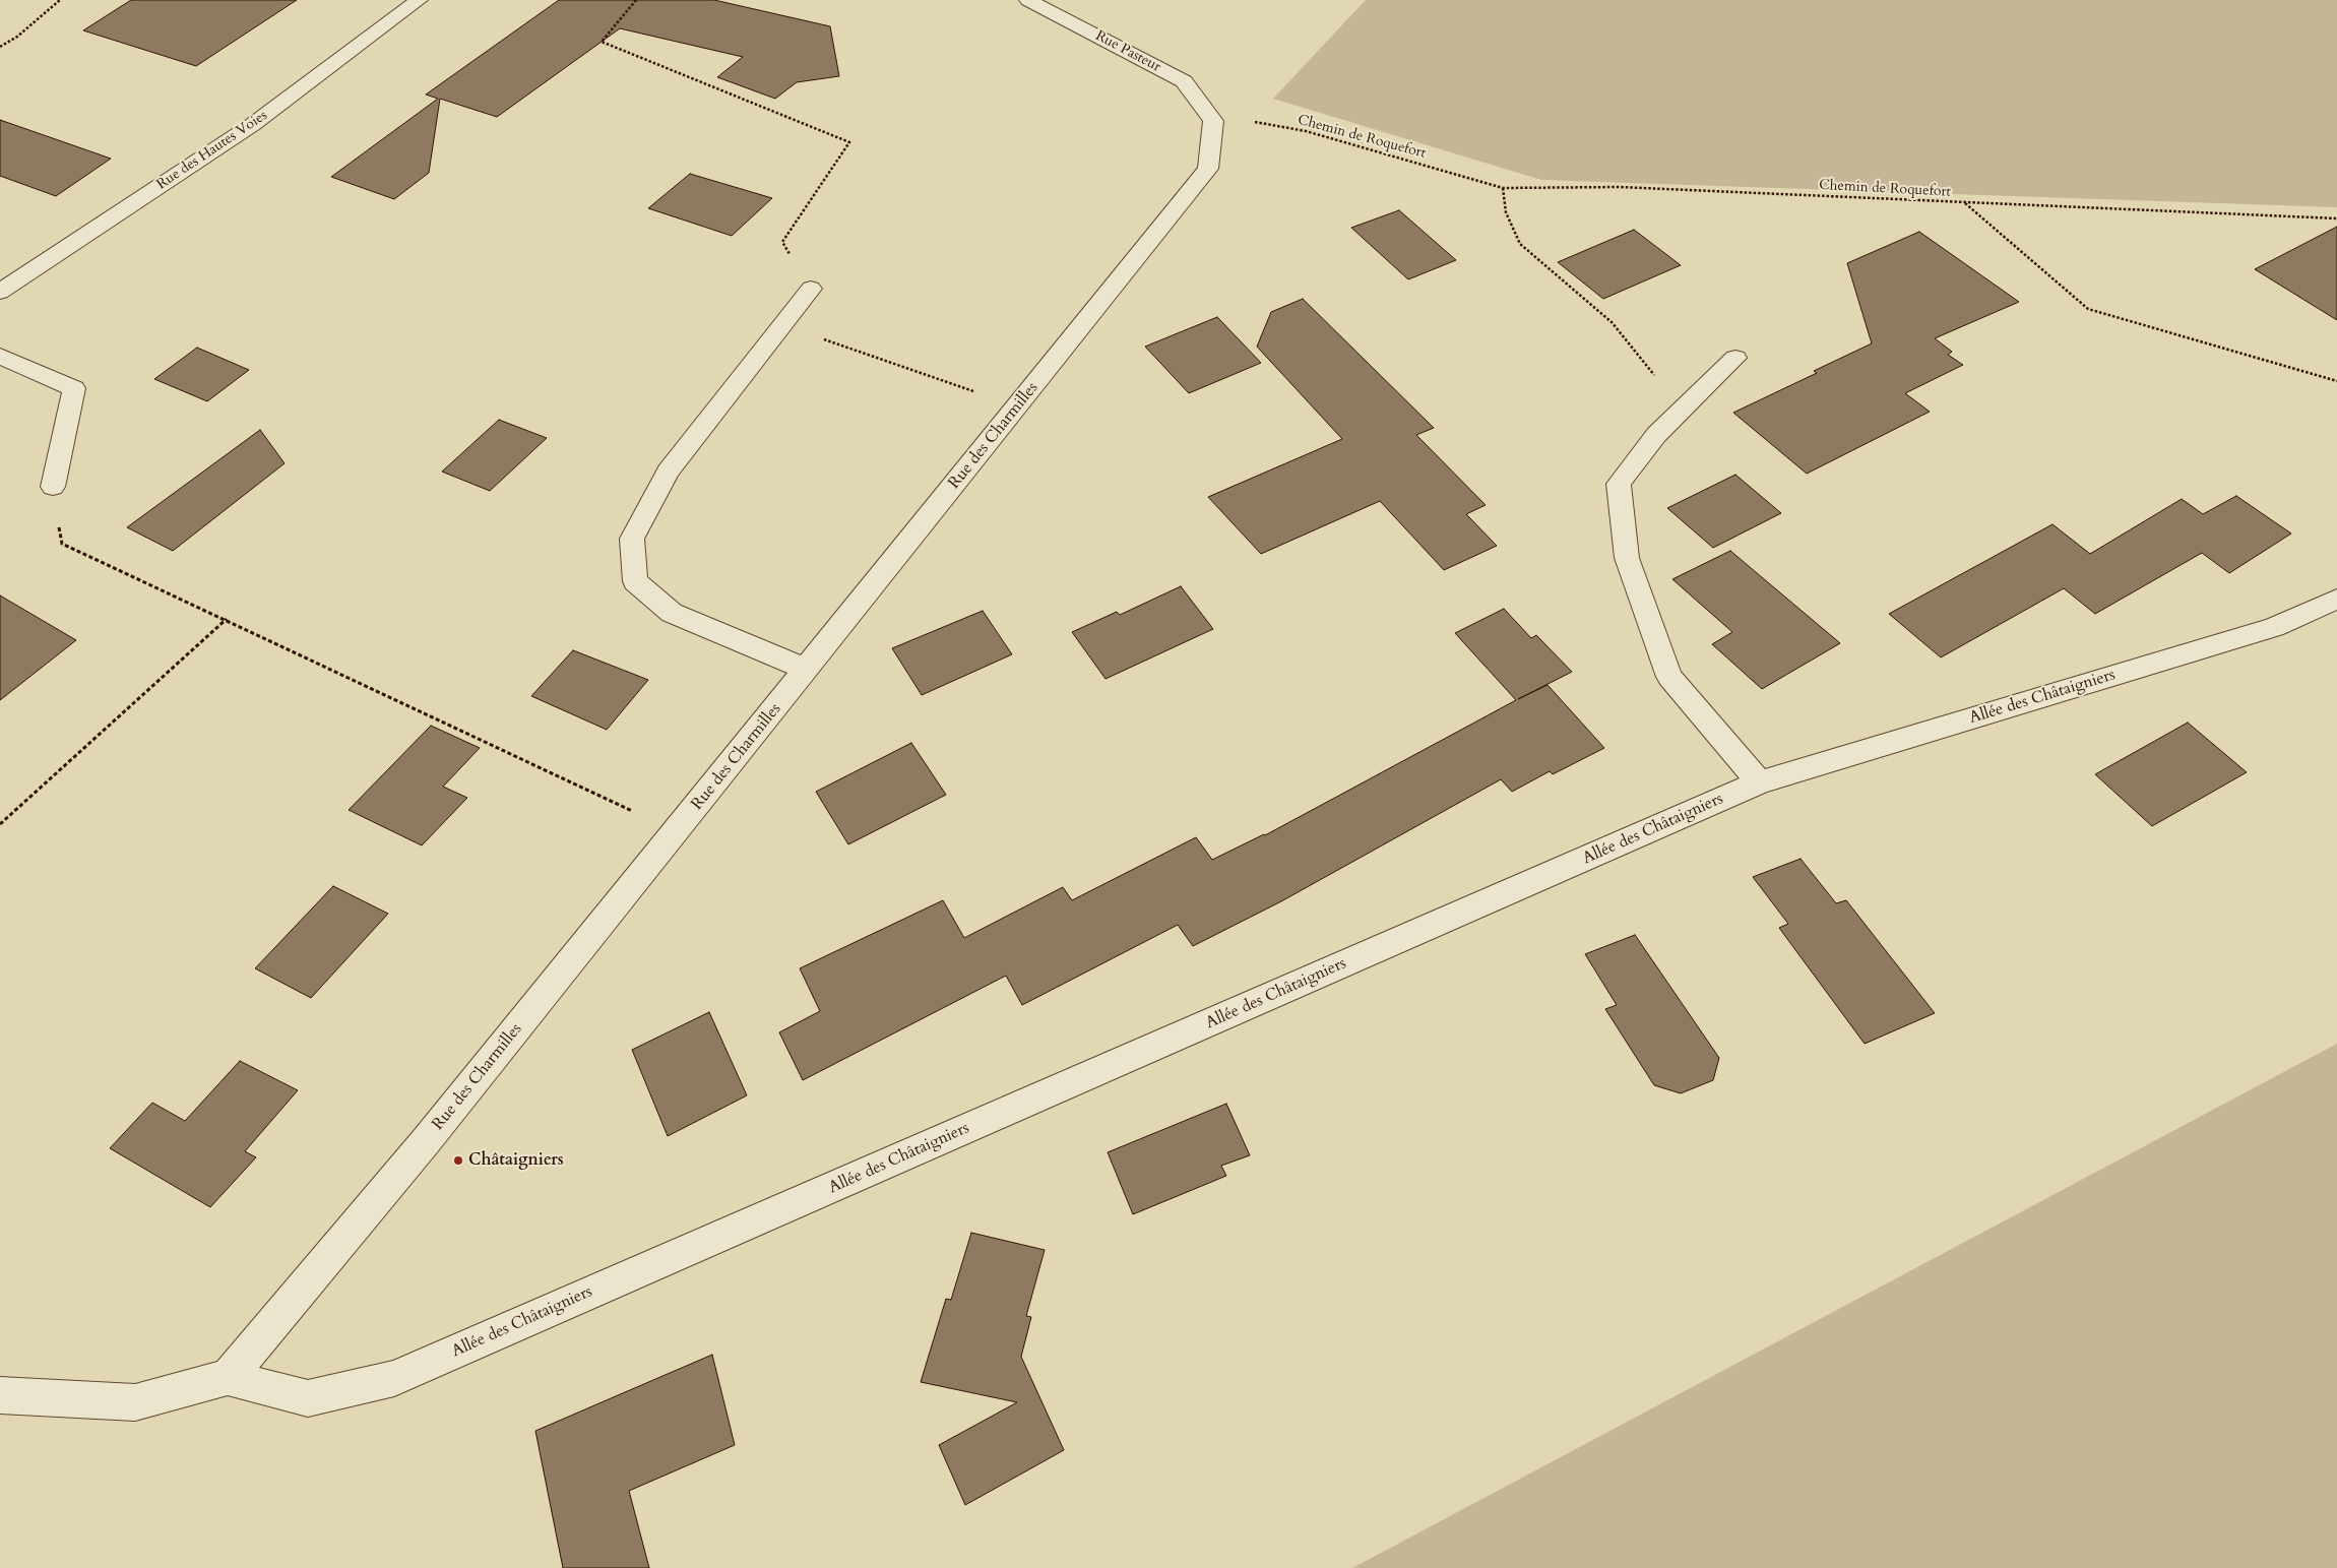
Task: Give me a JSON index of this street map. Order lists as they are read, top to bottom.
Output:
{
  "streets": {
    "street": [
      "Rue Pasteur",
      "Rue des Hautes Voies",
      "Rue des Charmilles",
      "Allée des Châtaigniers"
    ],
    "path": ["Chemin de Roquefort"]
  },
  "crossings": [
    ["Rue Pasteur", "Chemin de Roquefort"],
    ["Rue Pasteur", "Rue des Charmilles"],
    ["Chemin de Roquefort", "Rue des Charmilles"],
    ["Rue des Charmilles", "Allée des Châtaigniers"]
  ],
  "places": ["Châtaigniers"]
}
